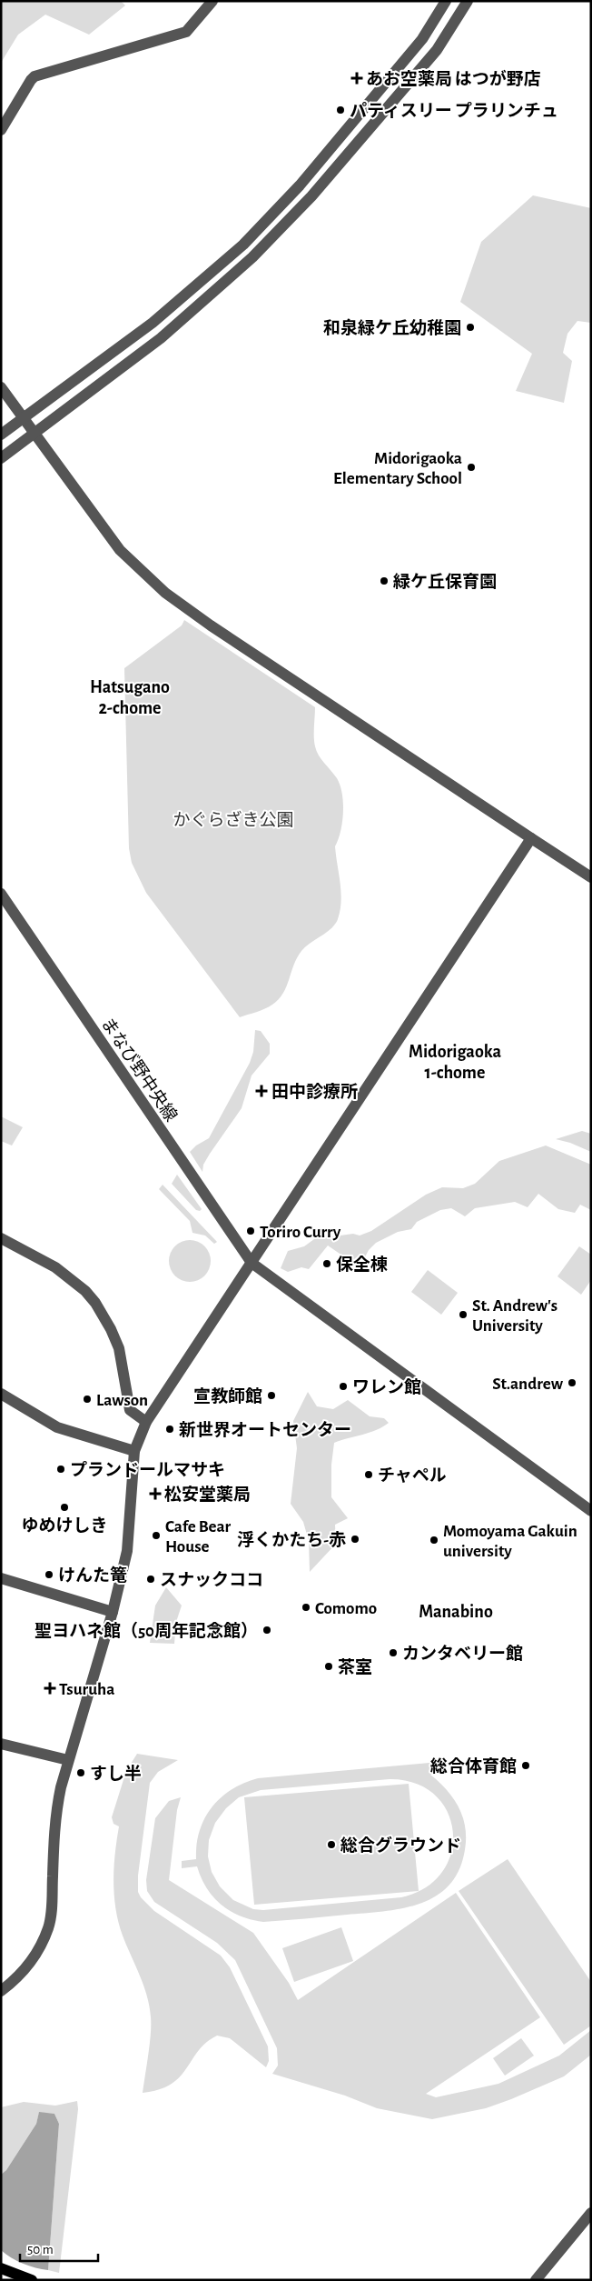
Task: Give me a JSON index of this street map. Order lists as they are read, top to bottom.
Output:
{
  "streets": {
    "street": ["まなび野中央線"]
  },
  "districts": ["Hatsugano 2-chome", "Midorigaoka 1-chome", "Manabino"],
  "parks": ["かぐらざき公園"],
  "places": {
    "health": [
      "あお空薬局 はつが野店",
      "田中診療所",
      "松安堂薬局",
      "Tsuruha"
    ],
    "other": [
      "パティスリー プラリンチュ",
      "和泉緑ケ丘幼稚園",
      "Midorigaoka Elementary School",
      "緑ケ丘保育園",
      "Toriro Curry",
      "保全棟",
      "St. Andrew's University",
      "St.andrew",
      "ワレン館",
      "宣教師館",
      "Lawson",
      "新世界オートセンター",
      "プランドールマサキ",
      "チャペル",
      "ゆめけしき",
      "Cafe Bear House",
      "浮くかたち-赤",
      "Momoyama Gakuin university",
      "けんた篭",
      "スナックココ",
      "Comomo",
      "聖ヨハネ館（50周年記念館）",
      "カンタベリー館",
      "茶室",
      "総合体育館",
      "すし半",
      "総合グラウンド"
    ]
  },
  "scale_bar": "50 m"
}
